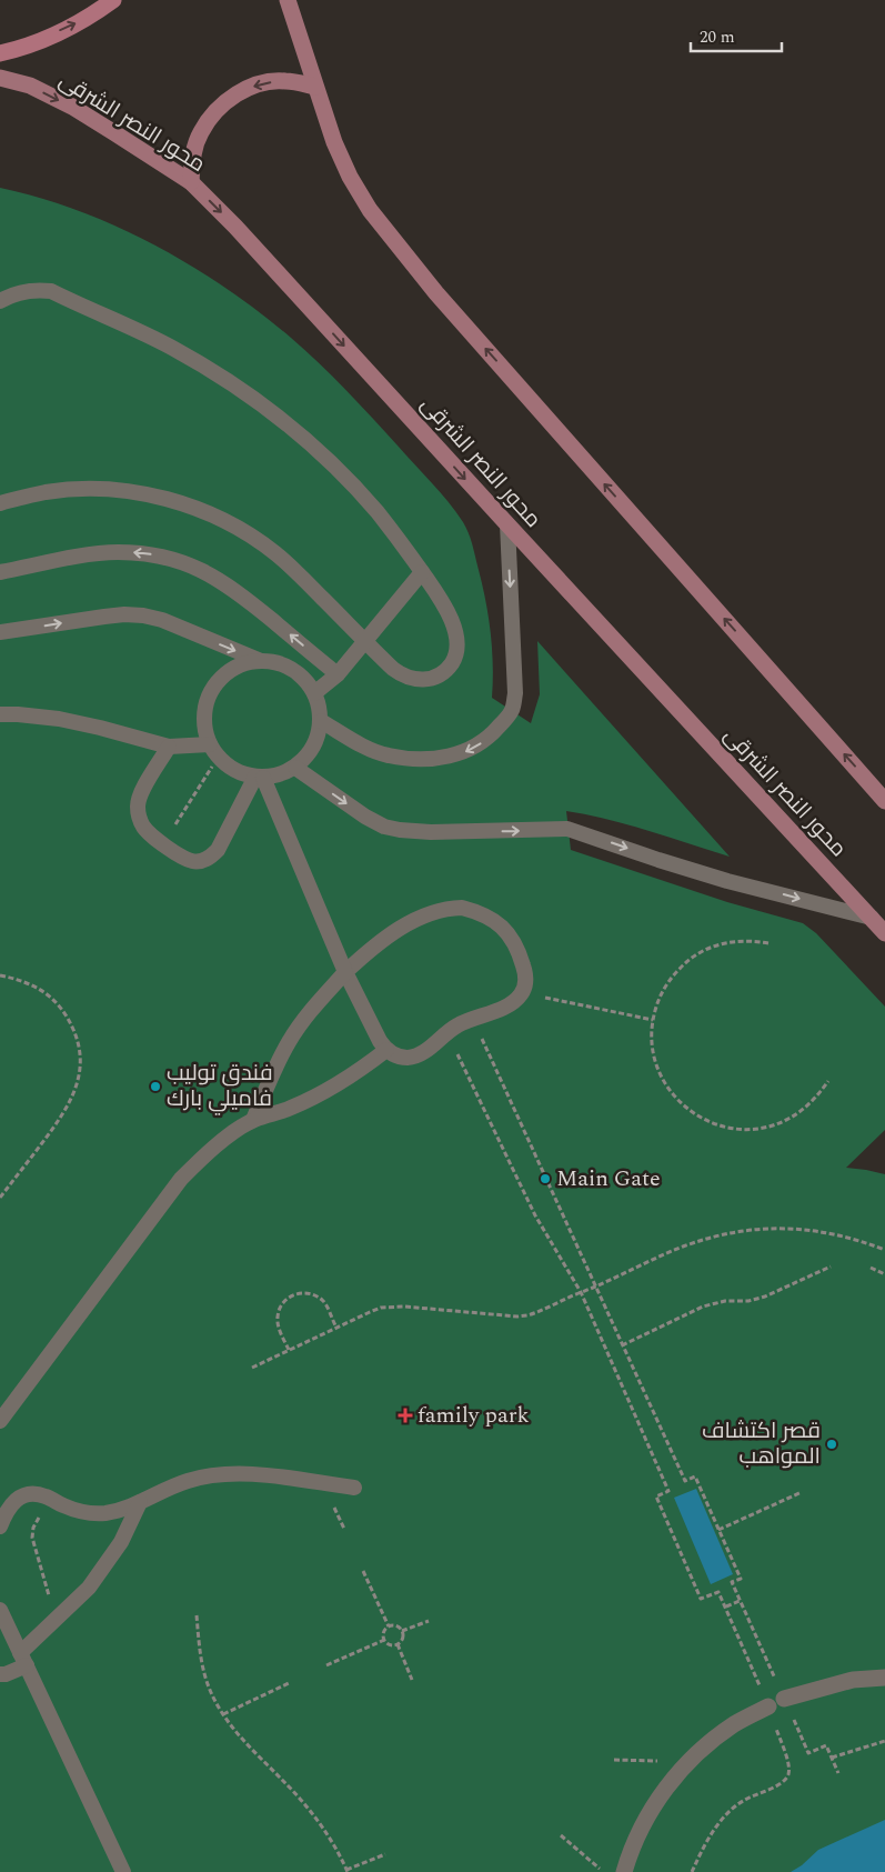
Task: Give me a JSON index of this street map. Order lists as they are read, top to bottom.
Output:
{
  "streets": {
    "main road": ["محور النصر الشرقى"]
  },
  "places": {
    "other": ["فندق توليب فاميلي بارك", "Main Gate", "قصر اكتشاف المواهب"],
    "health": ["family park"]
  },
  "scale_bar": "20 m"
}
